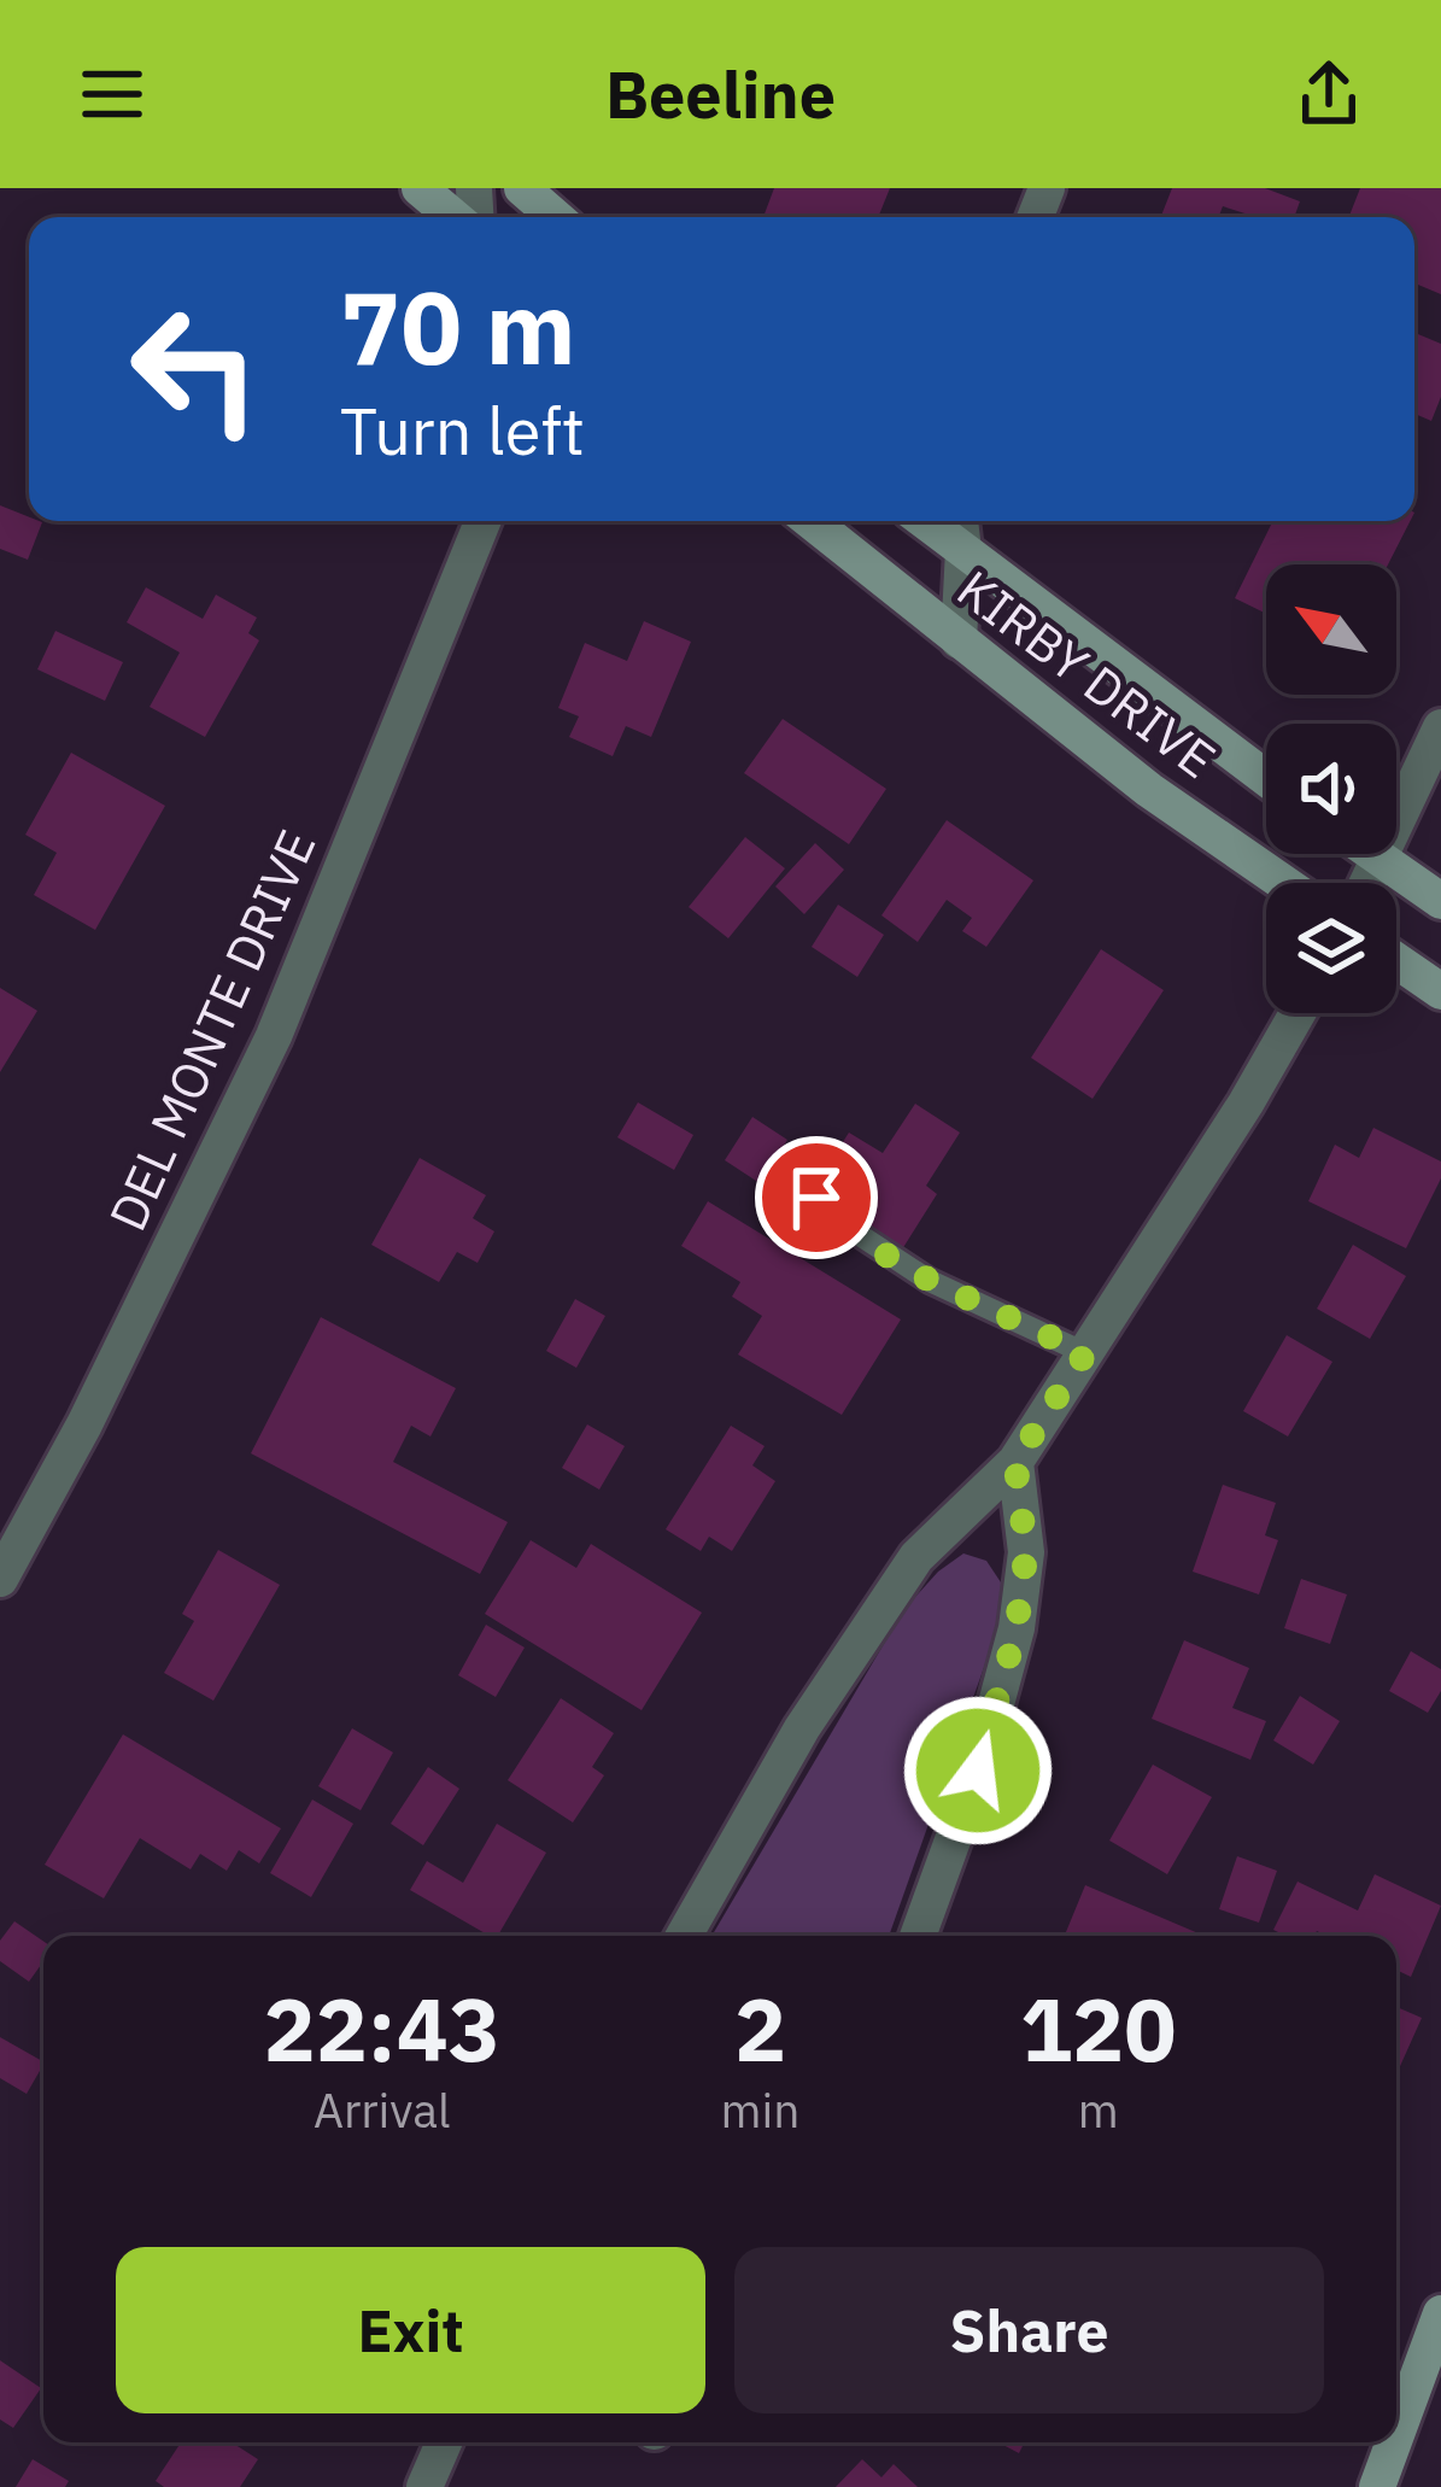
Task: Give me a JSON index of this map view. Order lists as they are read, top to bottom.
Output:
{
  "streets": {
    "main road": ["KIRBY DRIVE"],
    "street": ["DEL MONTE DRIVE"]
  },
  "north": "top left",
  "page": {
    "header": "Beeline",
    "turn": ["70 m", "Turn left"],
    "eta": [
      "22:43",
      "Arrival",
      "2",
      "min",
      "120",
      "m"
    ],
    "buttons": ["Exit", "Share"]
  }
}
